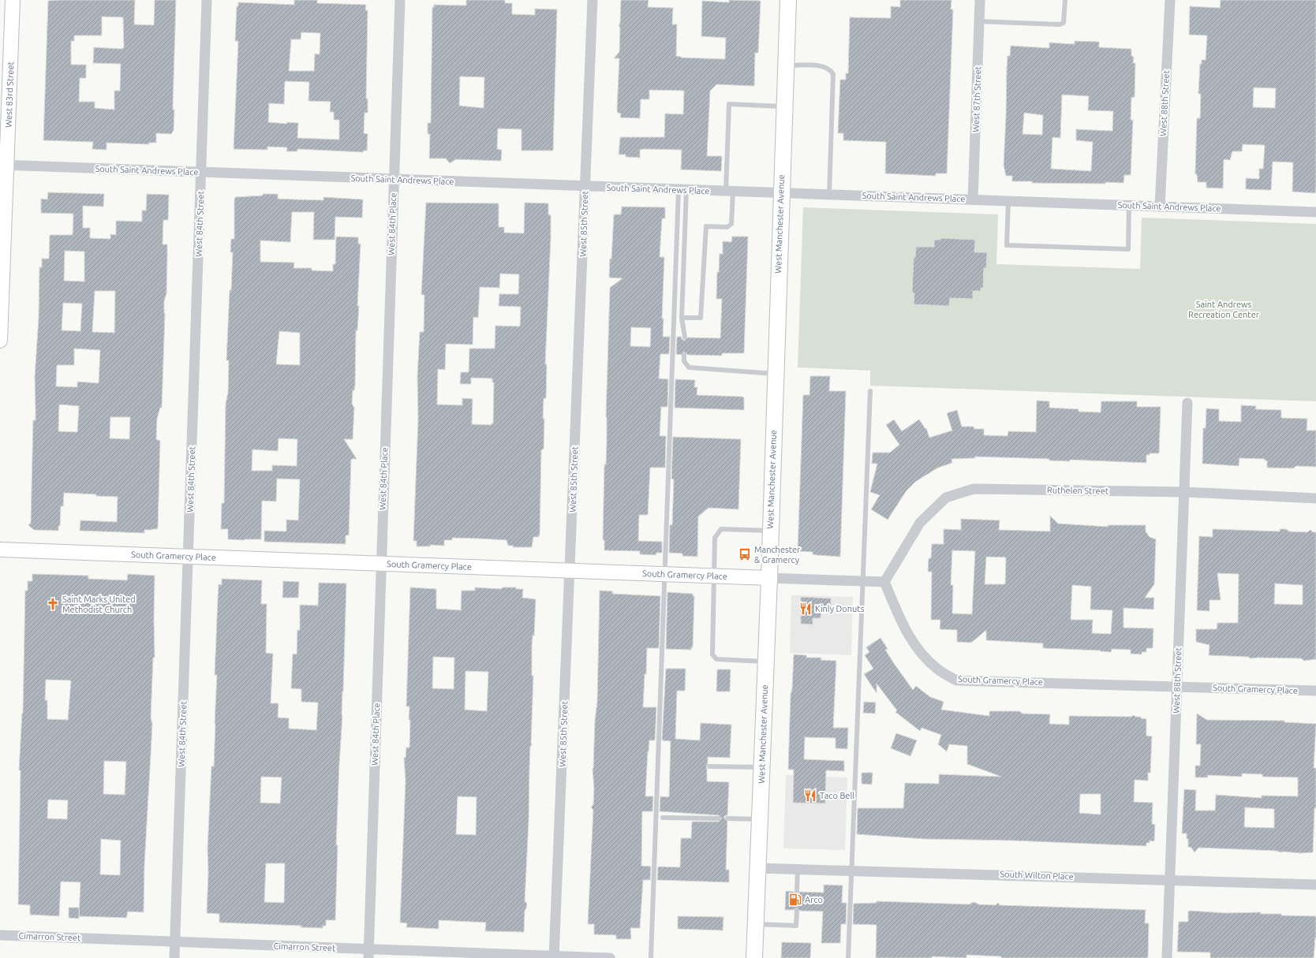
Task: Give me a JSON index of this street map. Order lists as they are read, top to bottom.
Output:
{
  "streets": {
    "main road": ["West Manchester Avenue"],
    "street": [
      "West 83rd Street",
      "West 87th Street",
      "West 88th Street",
      "South Saint Andrews Place",
      "West 84th Street",
      "West 84th Place",
      "West 85th Street",
      "Ruthelen Street",
      "South Gramercy Place",
      "South Wilton Place",
      "Cimarron Street"
    ]
  },
  "crossings": [
    ["West 83rd Street", "South Saint Andrews Place"],
    ["West 87th Street", "South Saint Andrews Place"],
    ["West 88th Street", "South Saint Andrews Place"],
    ["West 88th Street", "Ruthelen Street"],
    ["West 88th Street", "South Gramercy Place"],
    ["West 88th Street", "South Wilton Place"],
    ["South Saint Andrews Place", "West 84th Street"],
    ["South Saint Andrews Place", "West 84th Place"],
    ["South Saint Andrews Place", "West 85th Street"],
    ["South Saint Andrews Place", "West Manchester Avenue"],
    ["West 84th Street", "South Gramercy Place"],
    ["West 84th Street", "Cimarron Street"],
    ["West 84th Place", "South Gramercy Place"],
    ["West 84th Place", "Cimarron Street"],
    ["West 85th Street", "South Gramercy Place"],
    ["West 85th Street", "Cimarron Street"],
    ["West Manchester Avenue", "South Gramercy Place"],
    ["West Manchester Avenue", "South Wilton Place"],
    ["Ruthelen Street", "South Gramercy Place"]
  ],
  "parks": ["Saint Andrews Recreation Center"],
  "places": {
    "bus stop": ["Manchester & Gramercy"],
    "church": ["Saint Marks United Methodist Church"],
    "restaurant": ["Kinly Donuts", "Taco Bell"],
    "fuel station": ["Arco"]
  }
}
